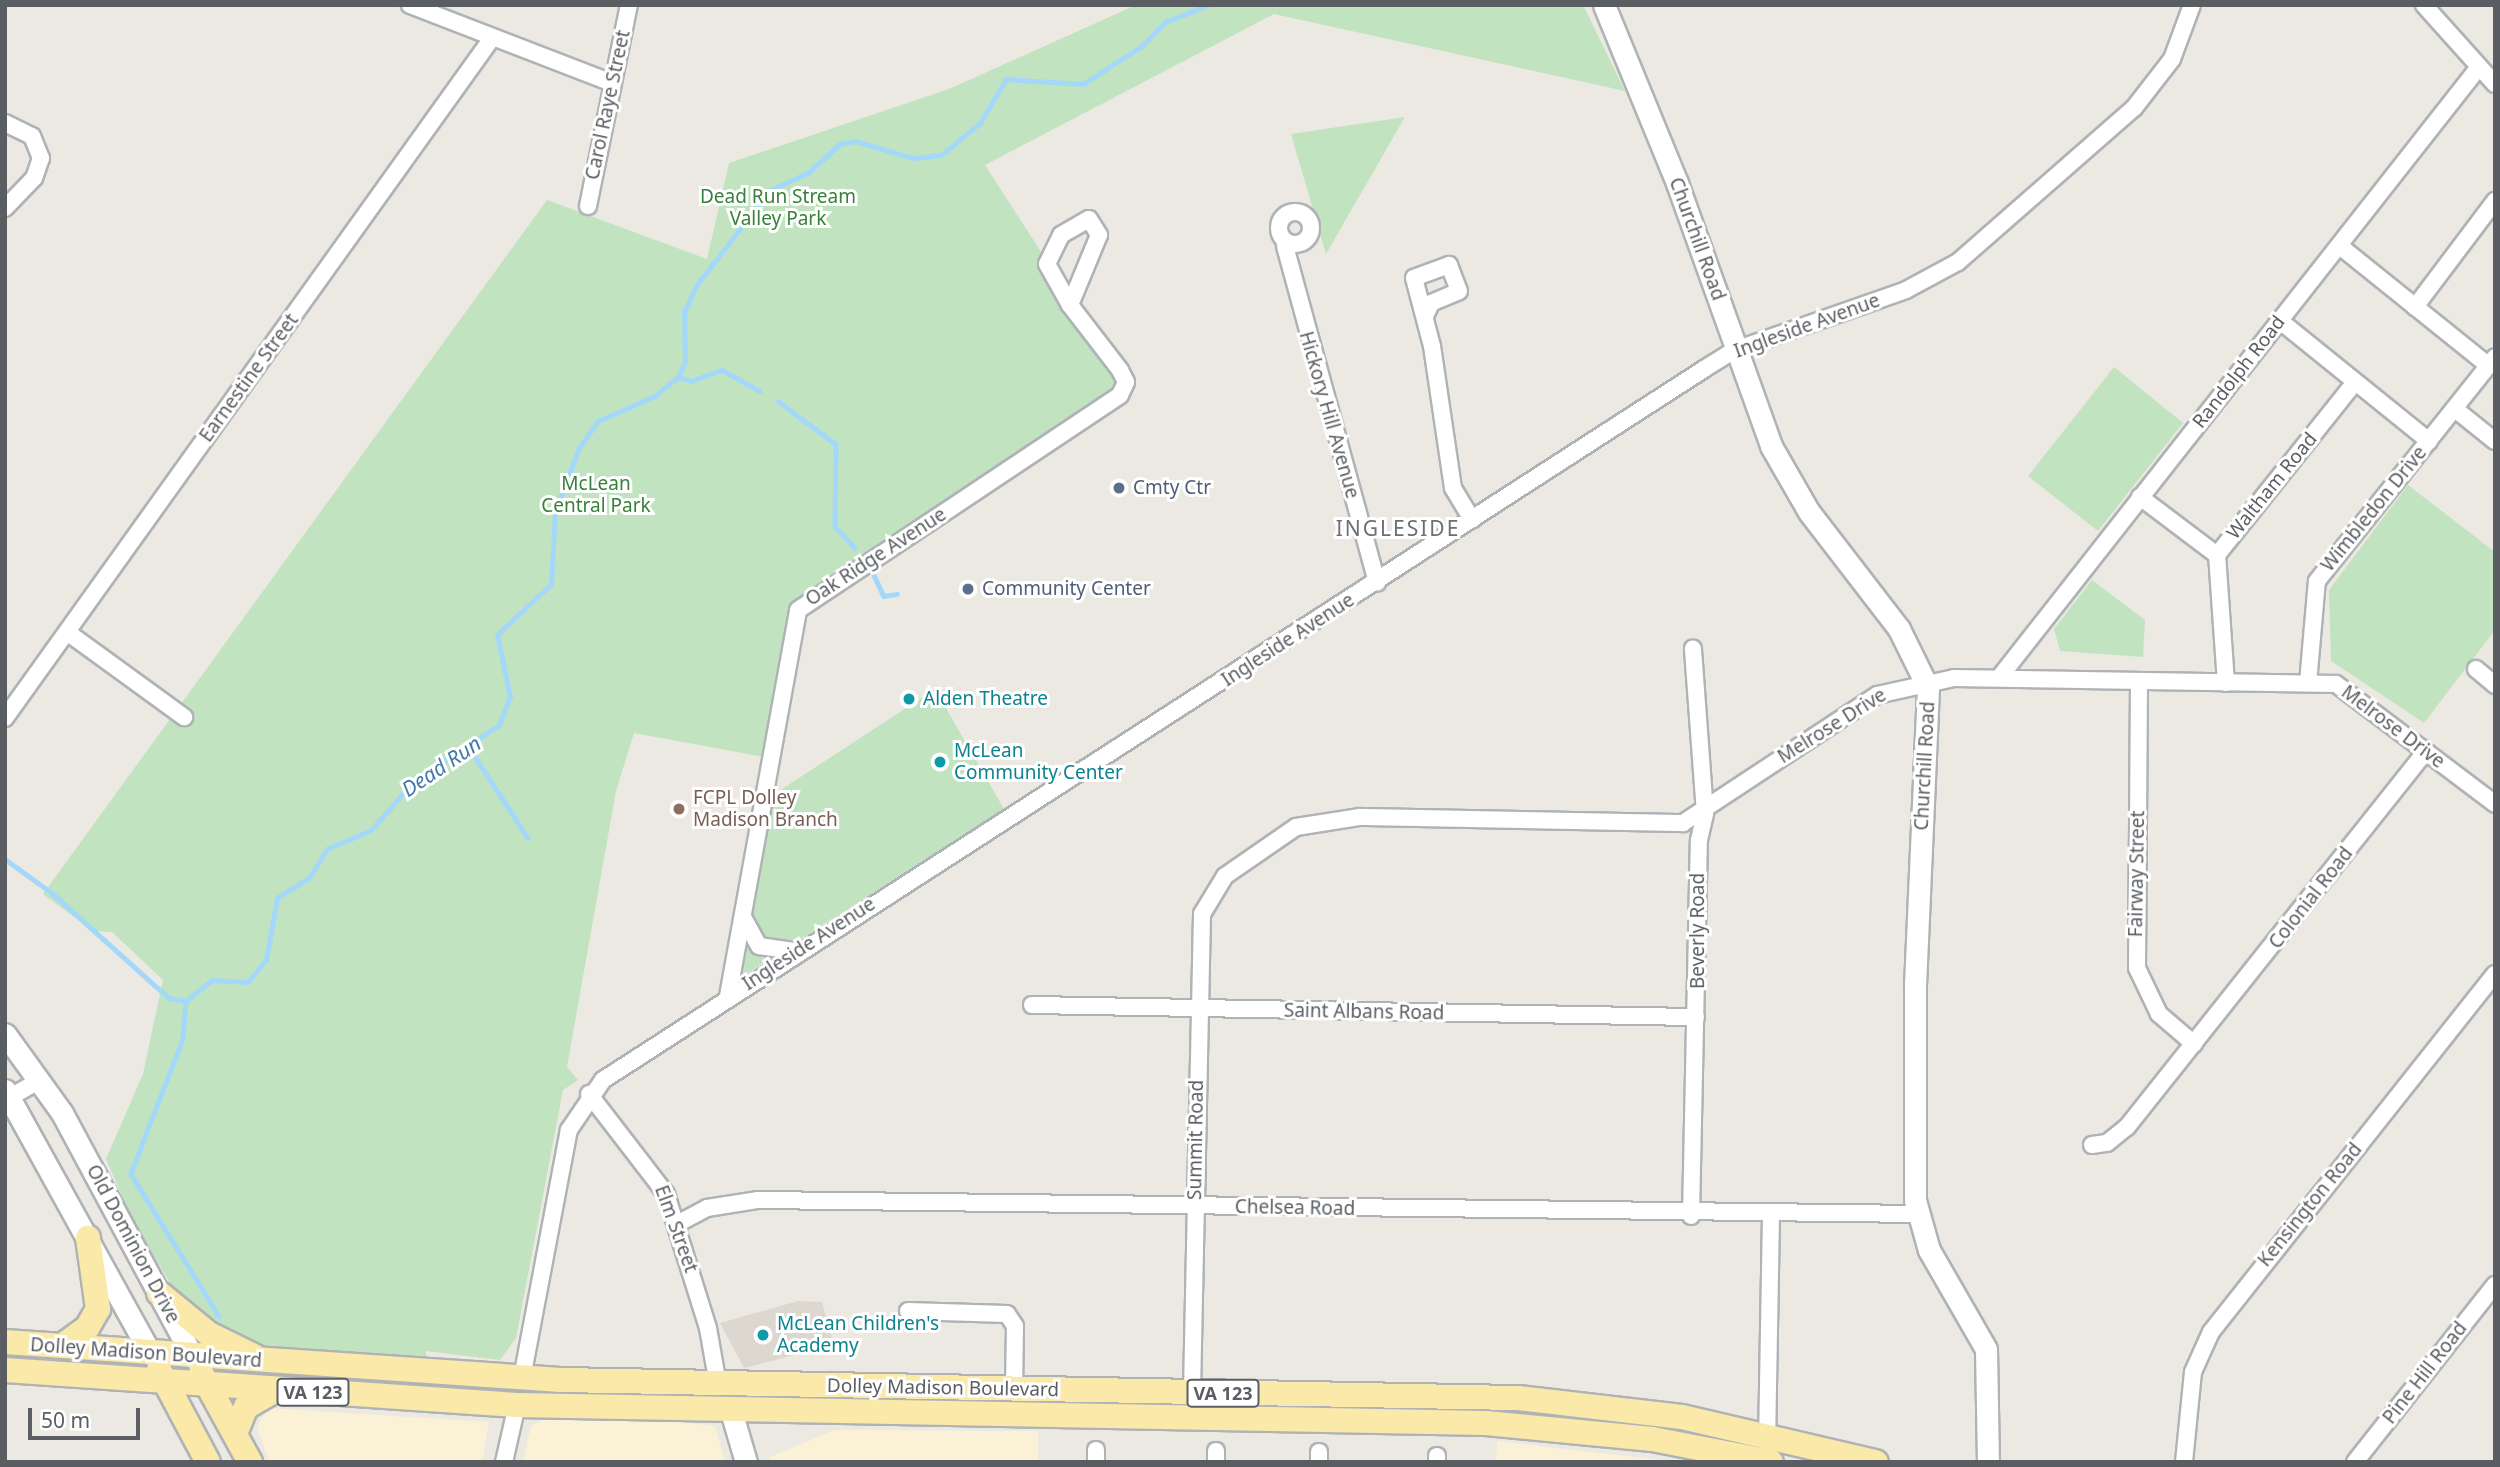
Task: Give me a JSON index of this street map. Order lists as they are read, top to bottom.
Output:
{
  "streets": {
    "main road": ["Old Dominion Drive", "Dolley Madison Boulevard", "VA 123"],
    "street": [
      "Carol Raye Street",
      "Churchill Road",
      "Ingleside Avenue",
      "Randolph Road",
      "Earnestine Street",
      "Hickory Hill Avenue",
      "Waltham Road",
      "Wimbledon Drive",
      "Oak Ridge Avenue",
      "Melrose Drive",
      "Fairway Street",
      "Colonial Road",
      "Beverly Road",
      "Saint Albans Road",
      "Summit Road",
      "Kensington Road",
      "Chelsea Road",
      "Elm Street",
      "Pine Hill Road"
    ]
  },
  "crossings": [
    ["Churchill Road", "Ingleside Avenue"],
    ["Churchill Road", "Melrose Drive"],
    ["Churchill Road", "Chelsea Road"],
    ["Ingleside Avenue", "Hickory Hill Avenue"],
    ["Ingleside Avenue", "Oak Ridge Avenue"],
    ["Ingleside Avenue", "Elm Street"],
    ["Ingleside Avenue", "Dolley Madison Boulevard"],
    ["Randolph Road", "Melrose Drive"],
    ["Waltham Road", "Melrose Drive"],
    ["Wimbledon Drive", "Melrose Drive"],
    ["Melrose Drive", "Fairway Street"],
    ["Melrose Drive", "Colonial Road"],
    ["Melrose Drive", "Beverly Road"],
    ["Melrose Drive", "Summit Road"],
    ["Fairway Street", "Colonial Road"],
    ["Beverly Road", "Saint Albans Road"],
    ["Beverly Road", "Chelsea Road"],
    ["Saint Albans Road", "Summit Road"],
    ["Summit Road", "Chelsea Road"],
    ["Summit Road", "Dolley Madison Boulevard"],
    ["Chelsea Road", "Elm Street"],
    ["Elm Street", "Dolley Madison Boulevard"],
    ["Old Dominion Drive", "Dolley Madison Boulevard"]
  ],
  "districts": ["INGLESIDE"],
  "water": ["Dead Run"],
  "parks": ["Dead Run Stream Valley Park", "McLean Central Park"],
  "places": [
    "Cmty Ctr",
    "Community Center",
    "Alden Theatre",
    "McLean Community Center",
    "FCPL Dolley Madison Branch",
    "McLean Children's Academy"
  ],
  "scale_bar": "50 m"
}
